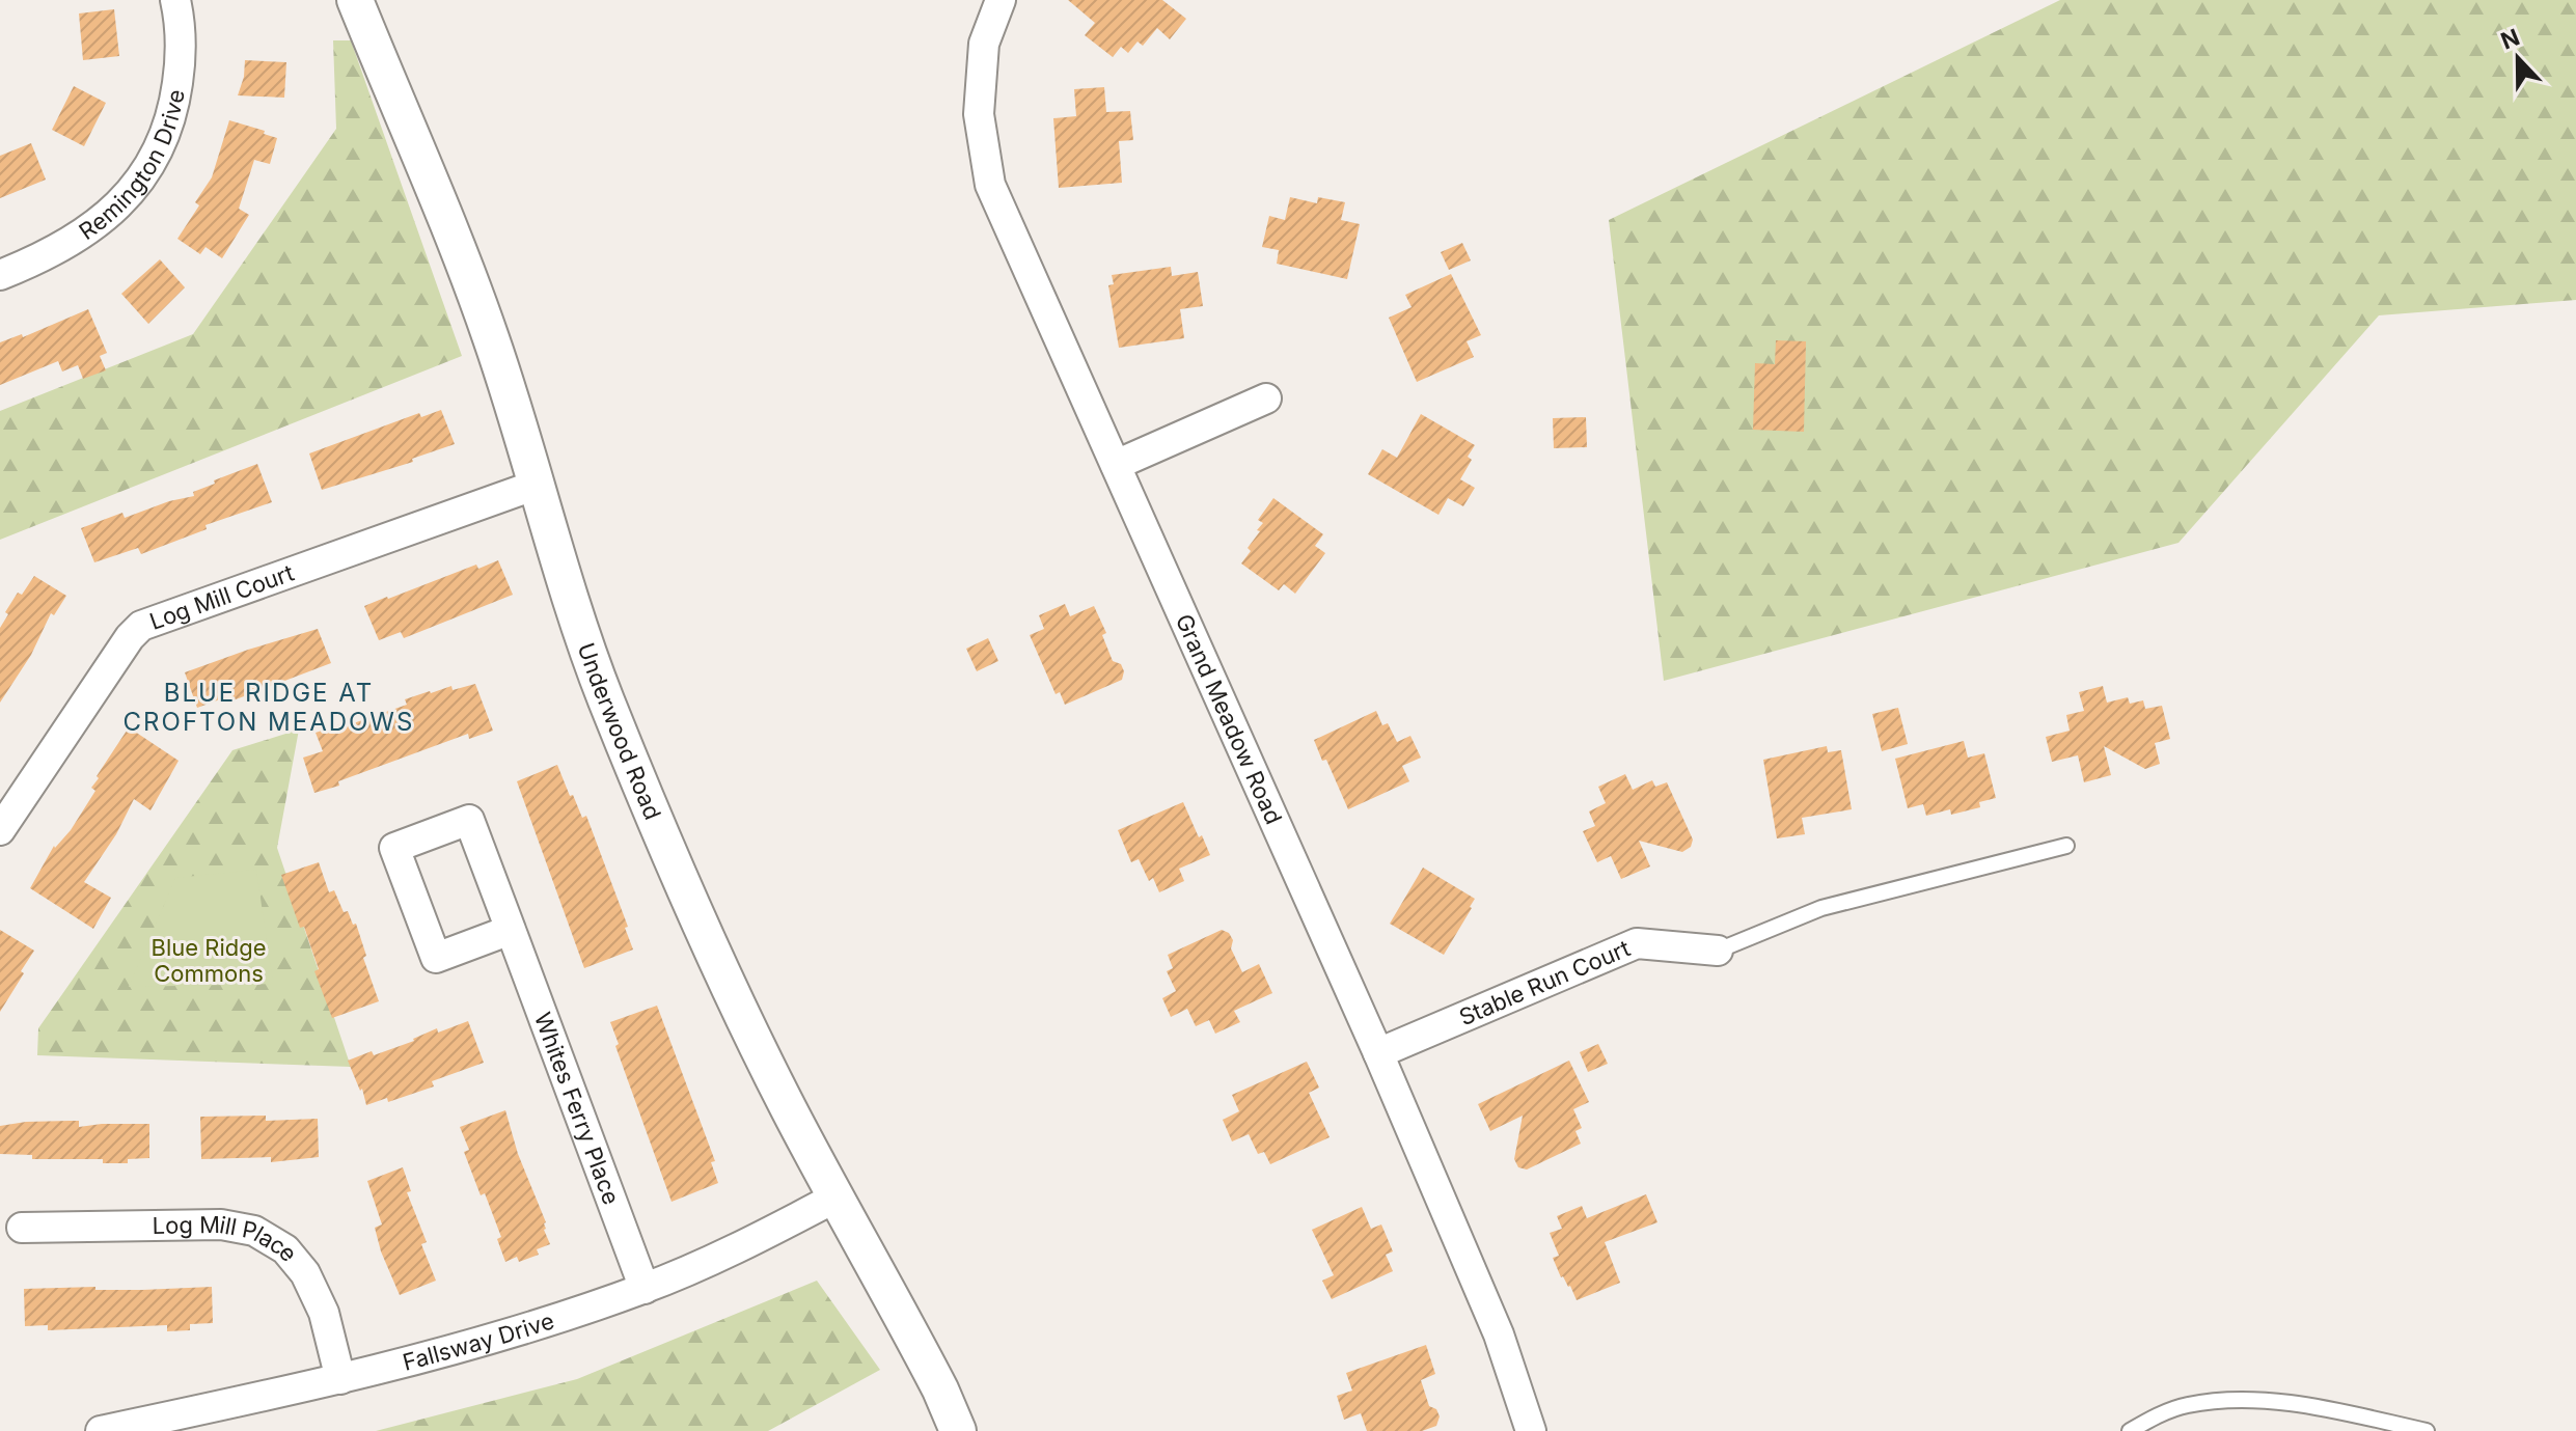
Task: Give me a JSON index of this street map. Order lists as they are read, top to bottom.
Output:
{
  "streets": {
    "street": [
      "Remington Drive",
      "Log Mill Court",
      "Grand Meadow Road",
      "Underwood Road",
      "Stable Run Court",
      "Whites Ferry Place",
      "Log Mill Place",
      "Fallsway Drive"
    ]
  },
  "crossings": [
    ["Log Mill Court", "Underwood Road"],
    ["Grand Meadow Road", "Stable Run Court"],
    ["Underwood Road", "Fallsway Drive"],
    ["Whites Ferry Place", "Fallsway Drive"],
    ["Log Mill Place", "Fallsway Drive"]
  ],
  "districts": ["BLUE RIDGE AT CROFTON MEADOWS"],
  "parks": ["Blue Ridge Commons"],
  "north": "top"
}
